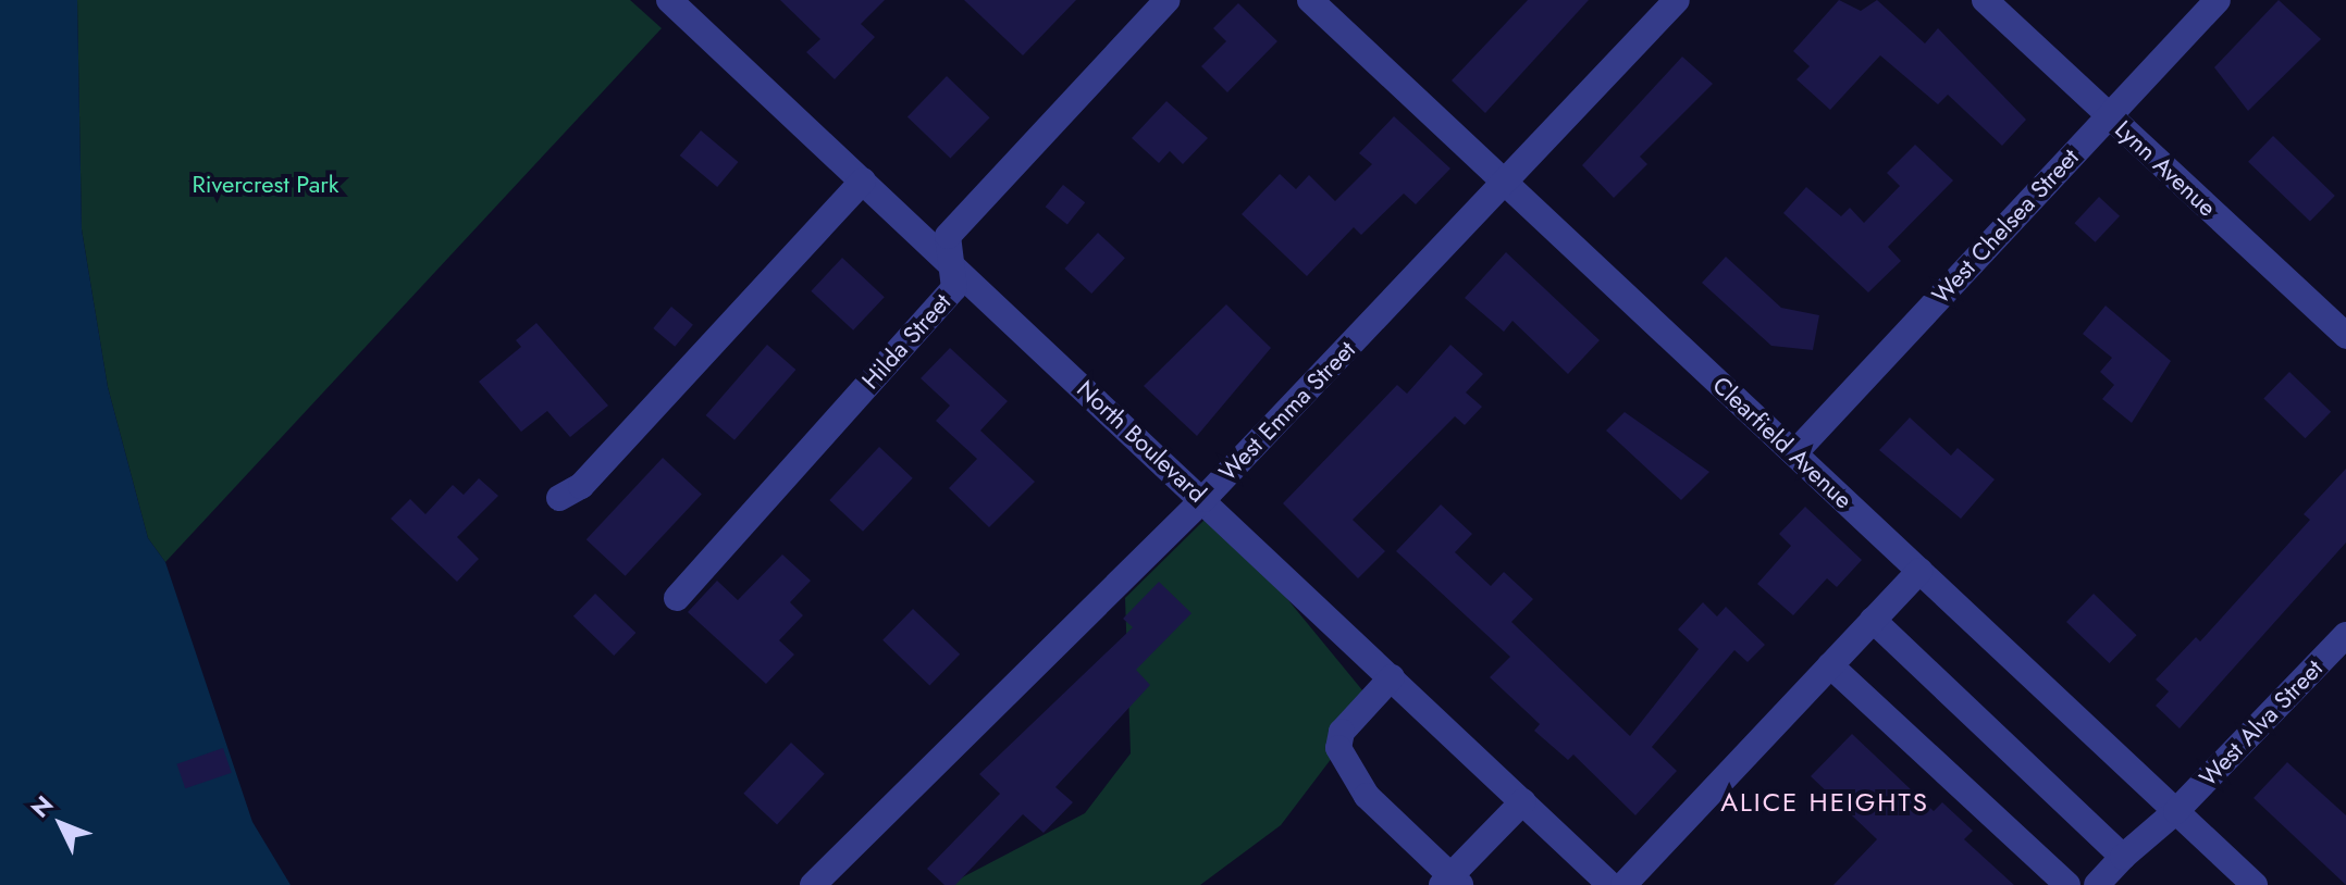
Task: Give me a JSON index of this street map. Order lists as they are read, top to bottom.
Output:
{
  "streets": {
    "street": [
      "Lynn Avenue",
      "West Chelsea Street",
      "Hilda Street",
      "West Emma Street",
      "North Boulevard",
      "Clearfield Avenue",
      "West Alva Street"
    ]
  },
  "crossings": [
    ["Lynn Avenue", "West Chelsea Street"],
    ["West Chelsea Street", "Clearfield Avenue"],
    ["Hilda Street", "North Boulevard"],
    ["West Emma Street", "North Boulevard"],
    ["West Emma Street", "Clearfield Avenue"],
    ["Clearfield Avenue", "West Alva Street"]
  ],
  "districts": ["ALICE HEIGHTS"],
  "parks": ["Rivercrest Park"],
  "north": "top left"
}
